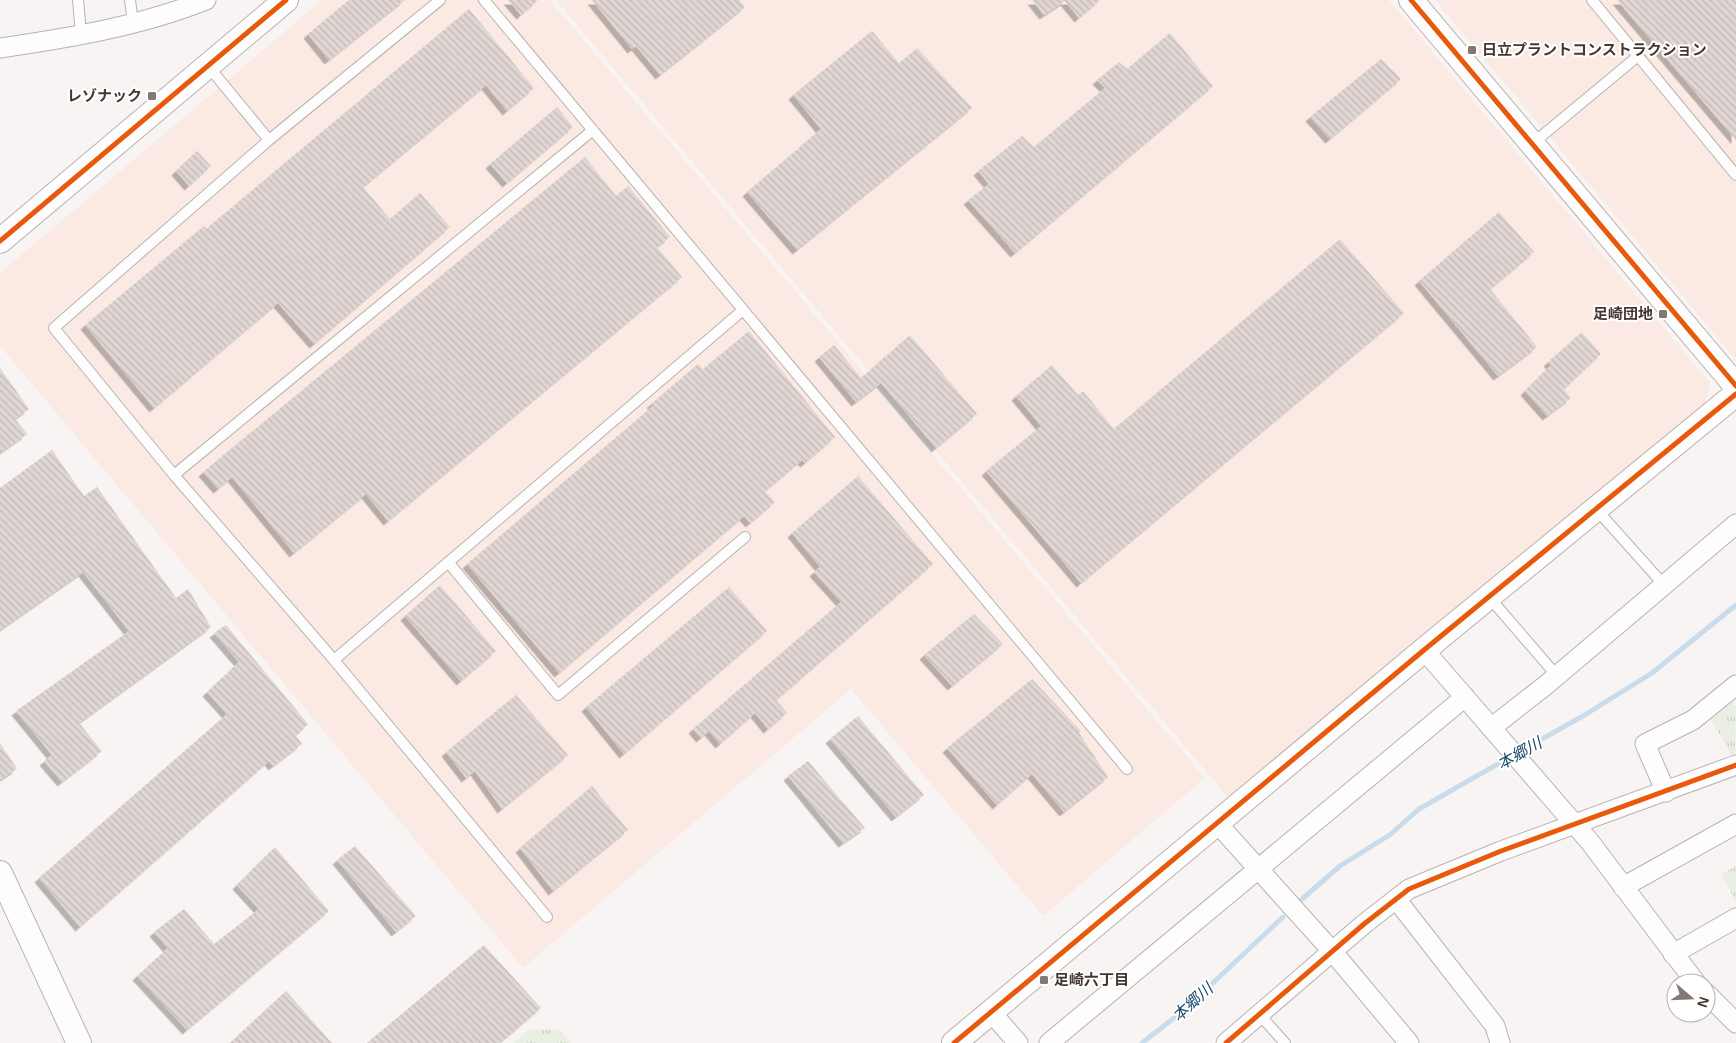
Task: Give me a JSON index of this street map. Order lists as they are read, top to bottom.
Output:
{
  "water": ["本郷川"],
  "places": {
    "transit": [
      "日立プラントコンストラクション",
      "レゾナック",
      "足崎団地",
      "足崎六丁目"
    ]
  },
  "north": "right"
}
